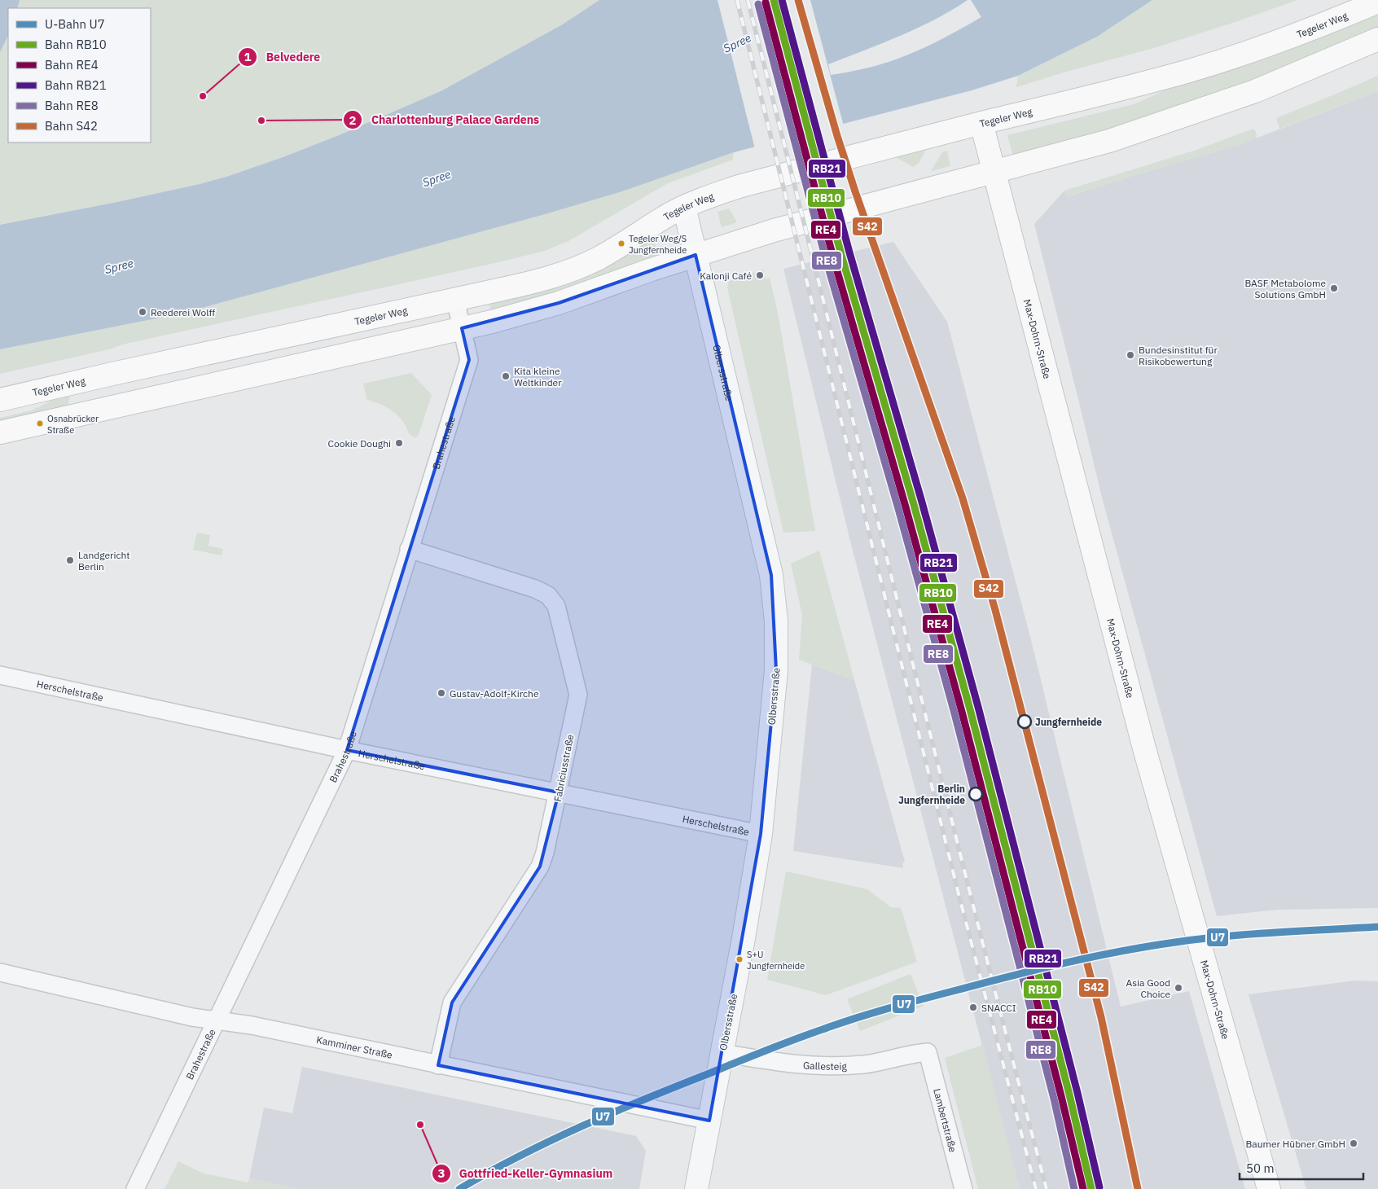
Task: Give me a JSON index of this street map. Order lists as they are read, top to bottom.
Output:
{
  "streets": {
    "main road": ["Tegeler Weg", "Max-Dohrn-Straße"],
    "street": [
      "Olbersstraße",
      "Brahestraße",
      "Herschelstraße",
      "Fabriciusstraße",
      "Kamminer Straße",
      "Gallesteig",
      "Lambertstraße"
    ]
  },
  "crossings": [
    ["Tegeler Weg", "Max-Dohrn-Straße"],
    ["Tegeler Weg", "Olbersstraße"],
    ["Tegeler Weg", "Brahestraße"],
    ["Olbersstraße", "Herschelstraße"],
    ["Olbersstraße", "Kamminer Straße"],
    ["Olbersstraße", "Gallesteig"],
    ["Brahestraße", "Herschelstraße"],
    ["Brahestraße", "Fabriciusstraße"],
    ["Brahestraße", "Kamminer Straße"],
    ["Herschelstraße", "Fabriciusstraße"],
    ["Fabriciusstraße", "Kamminer Straße"],
    ["Gallesteig", "Lambertstraße"]
  ],
  "water": ["Spree"],
  "places": [
    "Belvedere",
    "Charlottenburg Palace Gardens",
    "Tegeler Weg/S Jungfernheide",
    "Kalonji Café",
    "BASF Metabolome Solutions GmbH",
    "Reederei Wolff",
    "Bundesinstitut für Risikobewertung",
    "Kita kleine Weltkinder",
    "Osnabrücker Straße",
    "Cookie Doughi",
    "Landgericht Berlin",
    "Gustav-Adolf-Kirche",
    "Jungfernheide",
    "Berlin Jungfernheide",
    "S+U Jungfernheide",
    "Asia Good Choice",
    "SNACCI",
    "Gottfried-Keller-Gymnasium",
    "Baumer Hübner GmbH"
  ],
  "lines": [
    "rail line RB10",
    "rail line RB21",
    "rail line S42",
    "rail line RE4",
    "rail line RE8",
    "metro line U7"
  ],
  "legend": [
    "U-Bahn U7",
    "Bahn RB10",
    "Bahn RE4",
    "Bahn RB21",
    "Bahn RE8",
    "Bahn S42"
  ],
  "scale_bar": "50 m"
}
